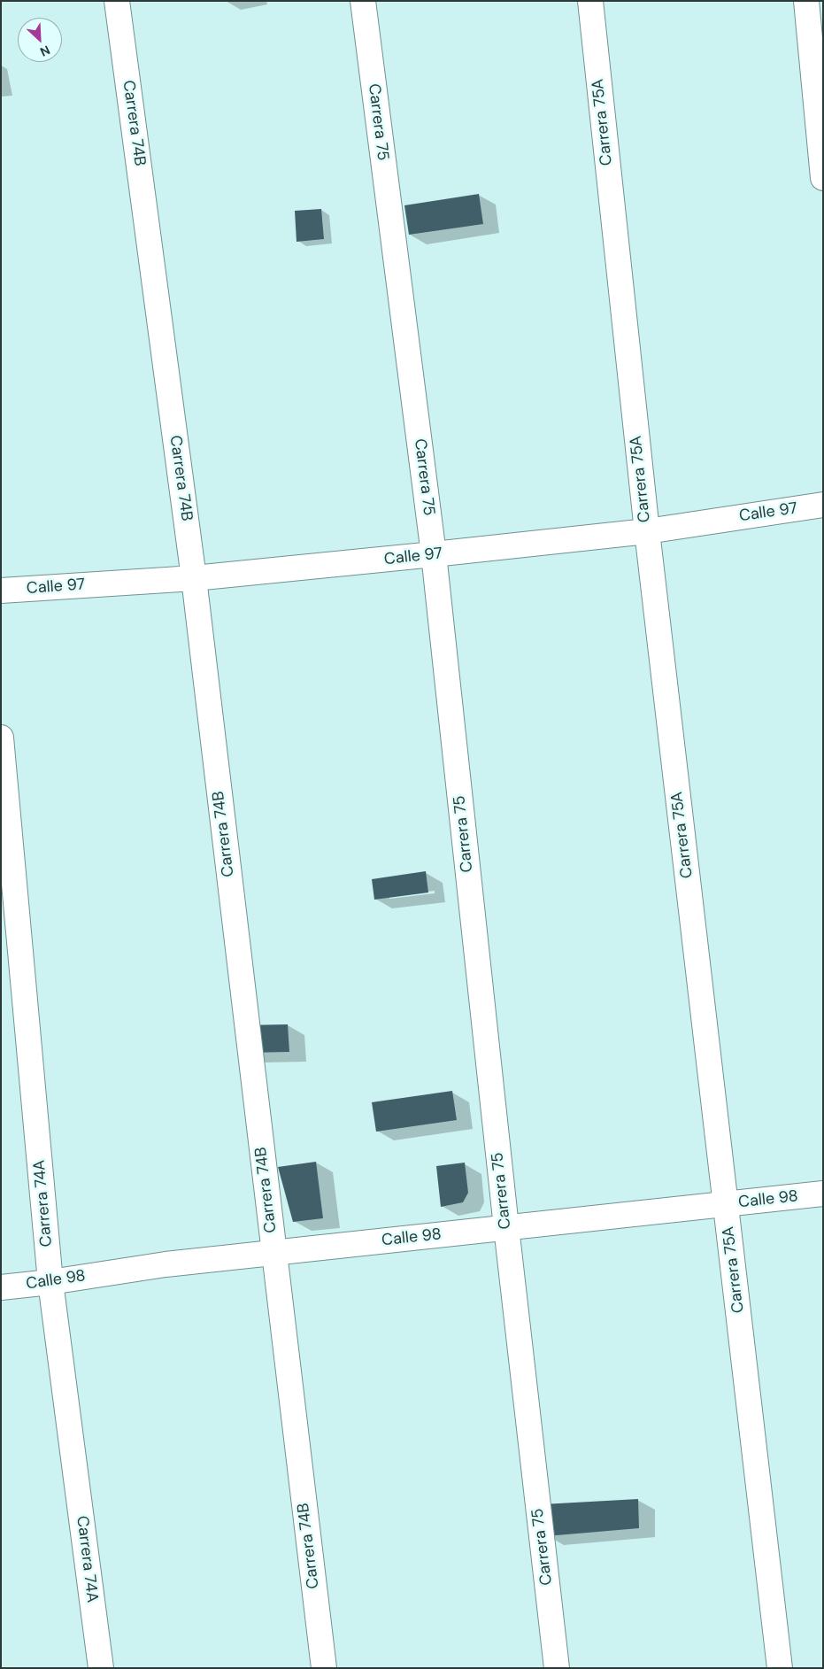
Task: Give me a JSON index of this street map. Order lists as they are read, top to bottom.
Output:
{
  "streets": {
    "street": [
      "Carrera 75",
      "Carrera 75A",
      "Carrera 74B",
      "Calle 97",
      "Calle 98",
      "Carrera 74A"
    ]
  },
  "crossings": [
    ["Carrera 75", "Calle 97"],
    ["Carrera 75", "Calle 98"],
    ["Carrera 75A", "Calle 97"],
    ["Carrera 75A", "Calle 98"],
    ["Carrera 74B", "Calle 97"],
    ["Carrera 74B", "Calle 98"],
    ["Calle 98", "Carrera 74A"]
  ],
  "north": "bottom right"
}
